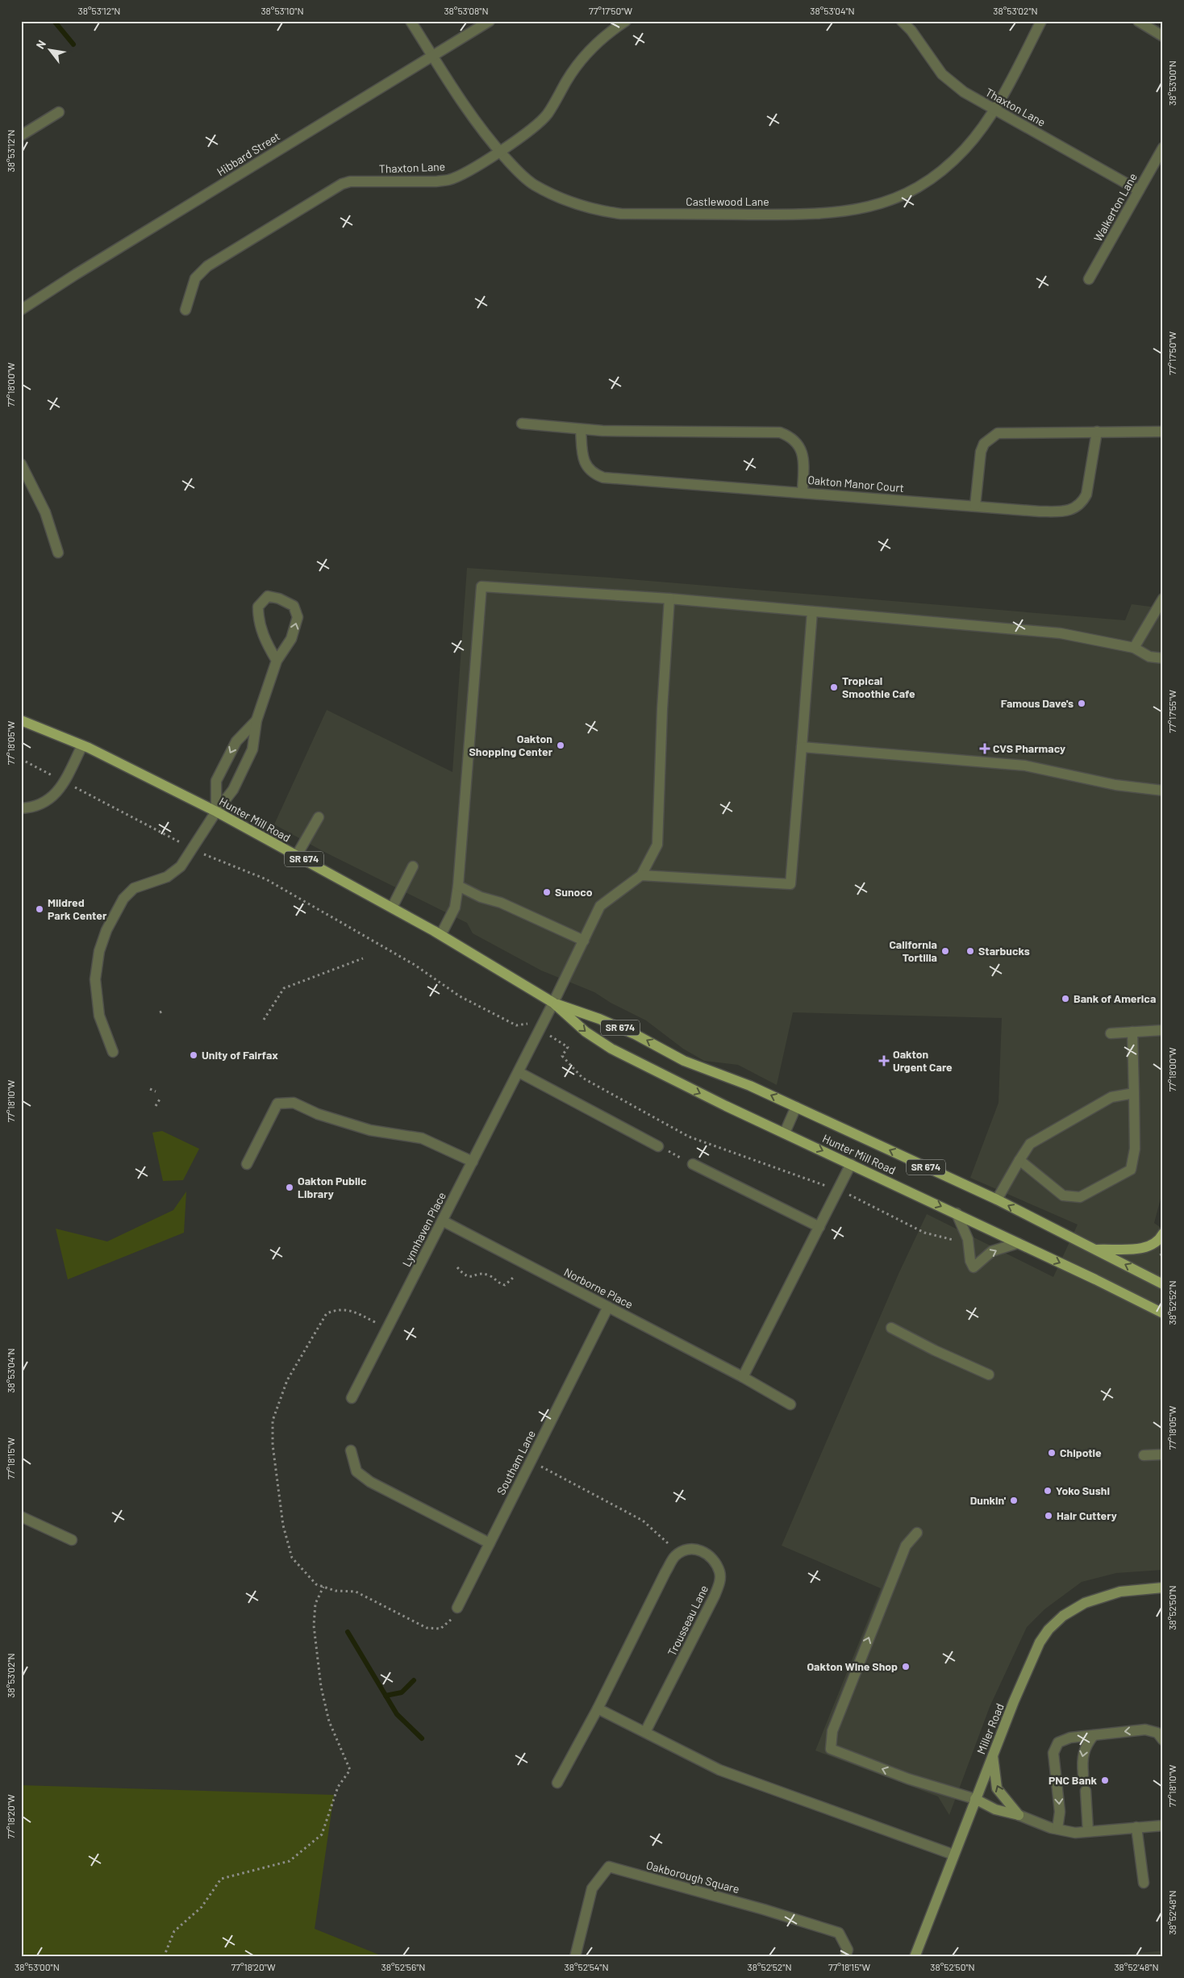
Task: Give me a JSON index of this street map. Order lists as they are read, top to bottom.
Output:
{
  "streets": {
    "main road": ["Hunter Mill Road", "SR 674"],
    "street": [
      "Thaxton Lane",
      "Hibbard Street",
      "Castlewood Lane",
      "Walkerton Lane",
      "Oakton Manor Court",
      "Lynnhaven Place",
      "Norborne Place",
      "Southam Lane",
      "Trousseau Lane",
      "Miller Road",
      "Oakborough Square"
    ]
  },
  "crossings": [
    ["Thaxton Lane", "Castlewood Lane"],
    ["Thaxton Lane", "Walkerton Lane"],
    ["Hibbard Street", "Castlewood Lane"],
    ["Hunter Mill Road", "Lynnhaven Place"],
    ["Lynnhaven Place", "Norborne Place"],
    ["Norborne Place", "Southam Lane"]
  ],
  "places": {
    "other": [
      "Tropical Smoothie Cafe",
      "Famous Dave's",
      "Oakton Shopping Center",
      "Sunoco",
      "Mildred Park Center",
      "California Tortilla",
      "Starbucks",
      "Bank of America",
      "Unity of Fairfax",
      "Oakton Public Library",
      "Chipotle",
      "Yoko Sushi",
      "Dunkin'",
      "Hair Cuttery",
      "Oakton Wine Shop",
      "PNC Bank"
    ],
    "health": ["CVS Pharmacy", "Oakton Urgent Care"]
  },
  "north": "top left",
  "coordinates": [
    "38°53'12\"N",
    "38°53'10\"N",
    "38°53'08\"N",
    "77°17'50\"W",
    "38°53'04\"N",
    "38°53'02\"N",
    "38°53'00\"N",
    "77°18'00\"W",
    "77°17'55\"W",
    "77°18'05\"W",
    "77°18'10\"W",
    "38°52'52\"N",
    "77°18'15\"W",
    "38°52'50\"N",
    "77°18'20\"W",
    "38°52'48\"N",
    "38°52'56\"N",
    "38°52'54\"N"
  ]
}
